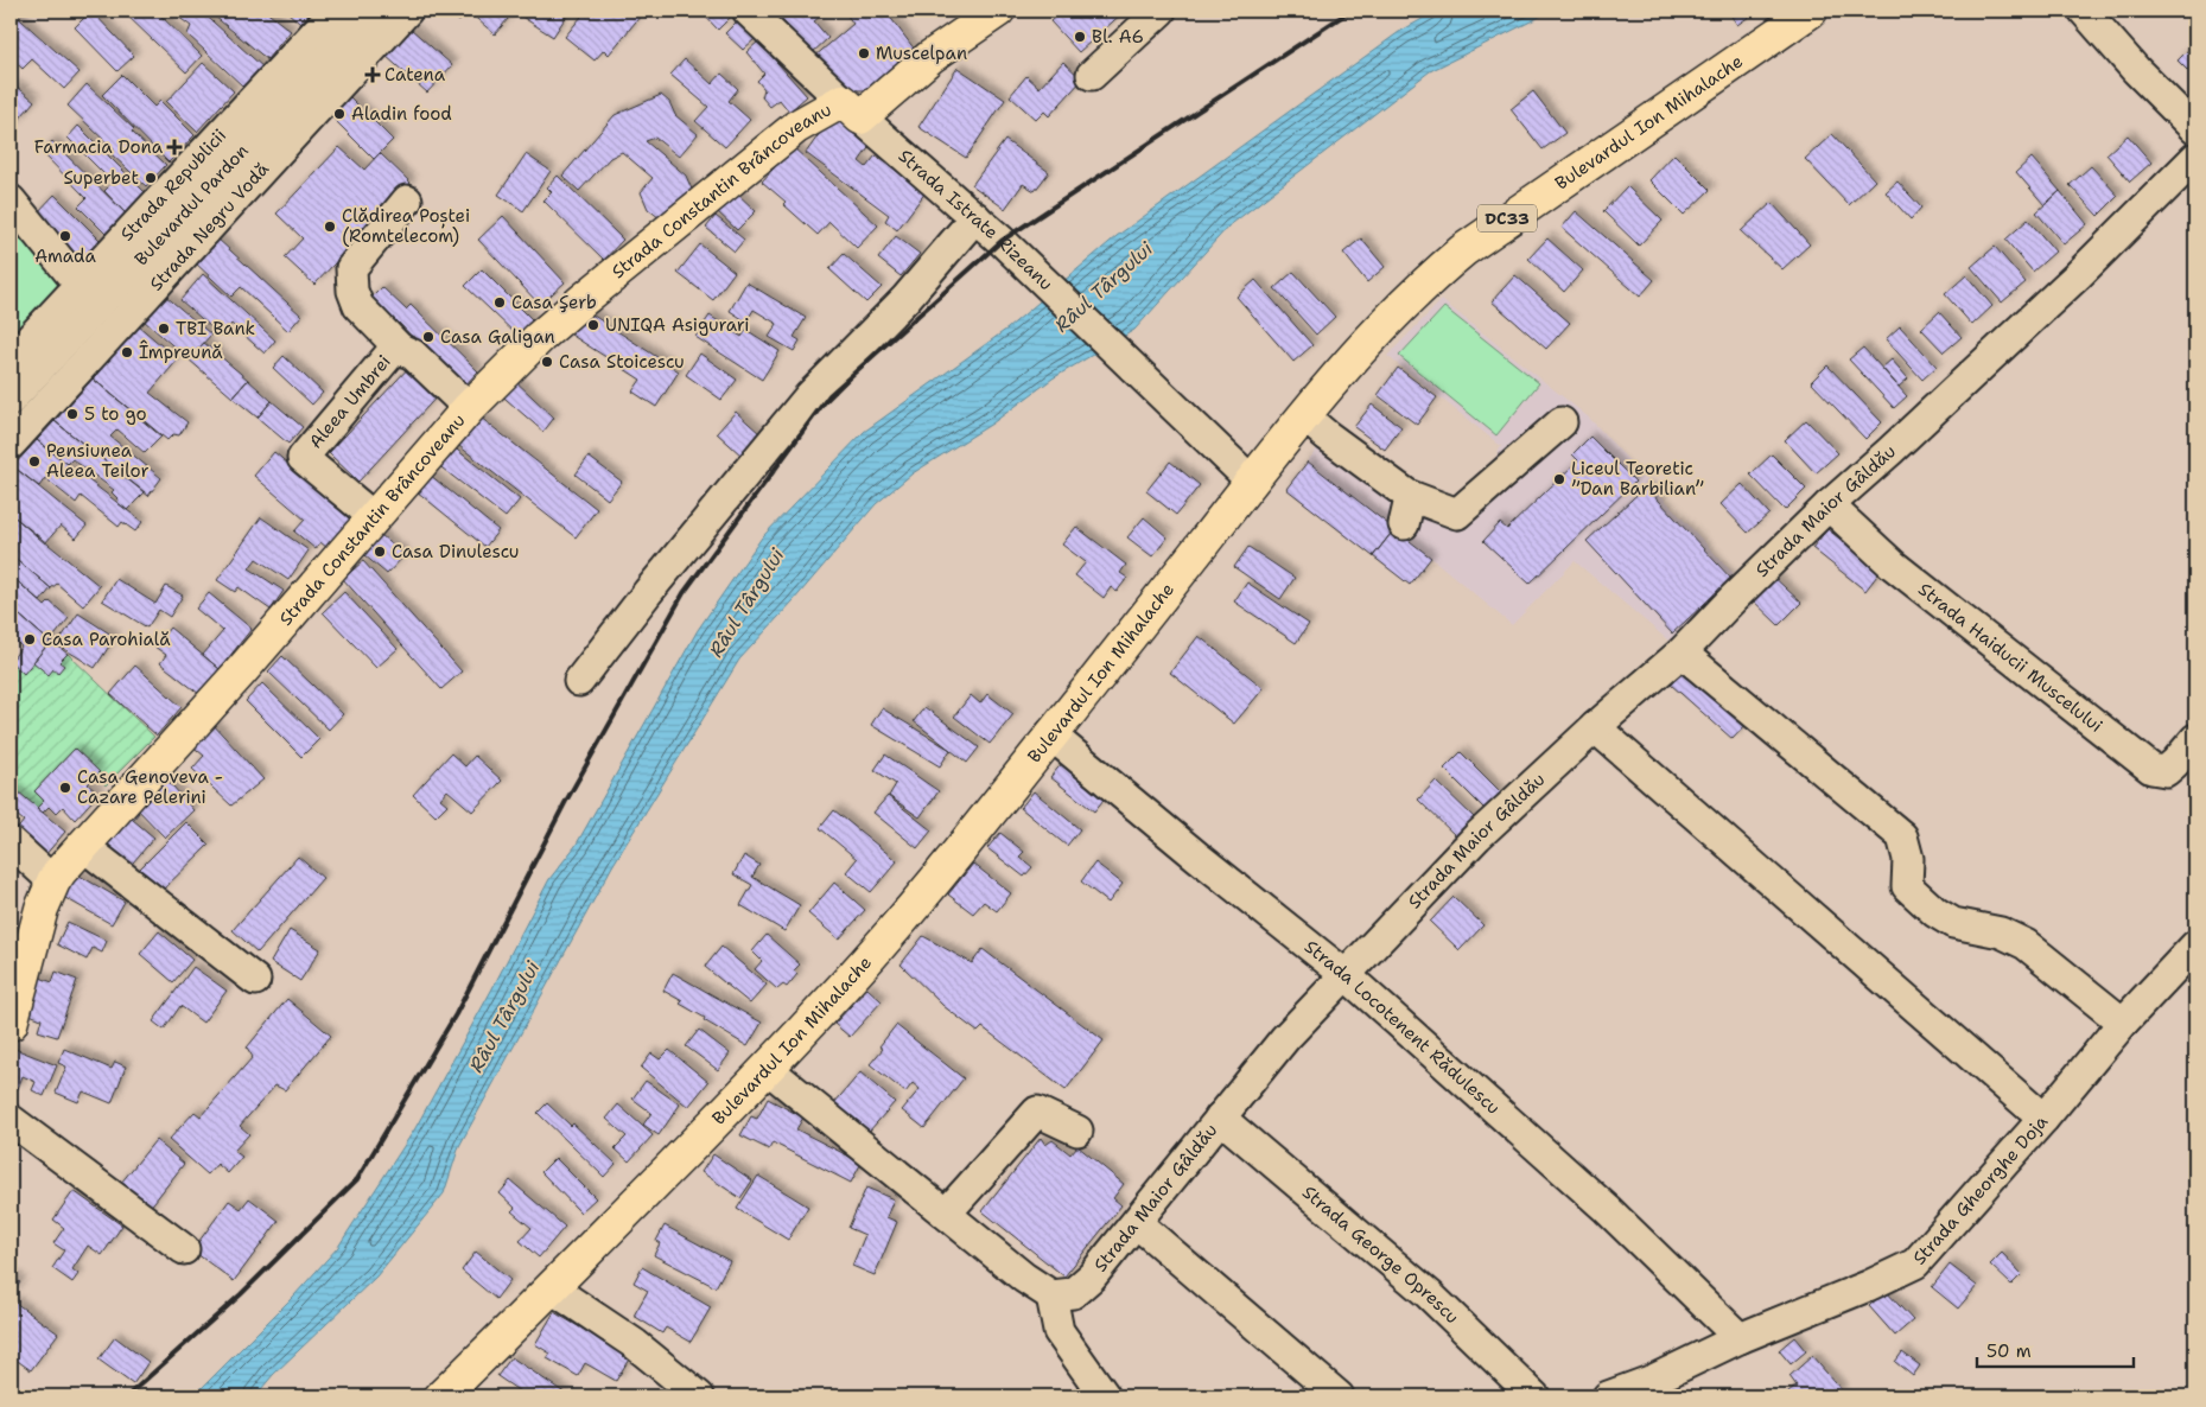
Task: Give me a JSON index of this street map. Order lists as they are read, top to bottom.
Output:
{
  "streets": {
    "main road": ["Bulevardul Ion Mihalache", "Strada Constantin Brâncoveanu", "DC33"],
    "street": [
      "Strada Republicii",
      "Bulevardul Pardon",
      "Strada Istrate Rizeanu",
      "Strada Negru Vodă",
      "Aleea Umbrei",
      "Strada Maior Gâldău",
      "Strada Haiducii Muscelului",
      "Strada Locotenent Rădulescu",
      "Strada Gheorghe Doja",
      "Strada George Oprescu"
    ]
  },
  "crossings": [
    ["Bulevardul Ion Mihalache", "Strada Istrate Rizeanu"],
    ["Bulevardul Ion Mihalache", "Strada Locotenent Rădulescu"],
    ["Strada Constantin Brâncoveanu", "Strada Istrate Rizeanu"],
    ["Strada Constantin Brâncoveanu", "Aleea Umbrei"],
    ["Strada Maior Gâldău", "Strada Haiducii Muscelului"],
    ["Strada Maior Gâldău", "Strada Locotenent Rădulescu"],
    ["Strada Maior Gâldău", "Strada George Oprescu"],
    ["Strada Locotenent Rădulescu", "Strada Gheorghe Doja"]
  ],
  "water": ["Râul Târgului"],
  "places": {
    "other": [
      "Bl. A6",
      "Muscelpan",
      "Aladin food",
      "Superbet",
      "Clădirea Poștei (Romtelecom)",
      "Amada",
      "Casa Şerb",
      "UNIQA Asigurari",
      "TBI Bank",
      "Casa Galigan",
      "Împreună",
      "Casa Stoicescu",
      "5 to go",
      "Pensiunea Aleea Teilor",
      "Liceul Teoretic ”Dan Barbilian”",
      "Casa Dinulescu",
      "Casa Parohială",
      "Casa Genoveva - Cazare Pelerini"
    ],
    "health": ["Catena", "Farmacia Dona"]
  },
  "scale_bar": "50 m"
}
